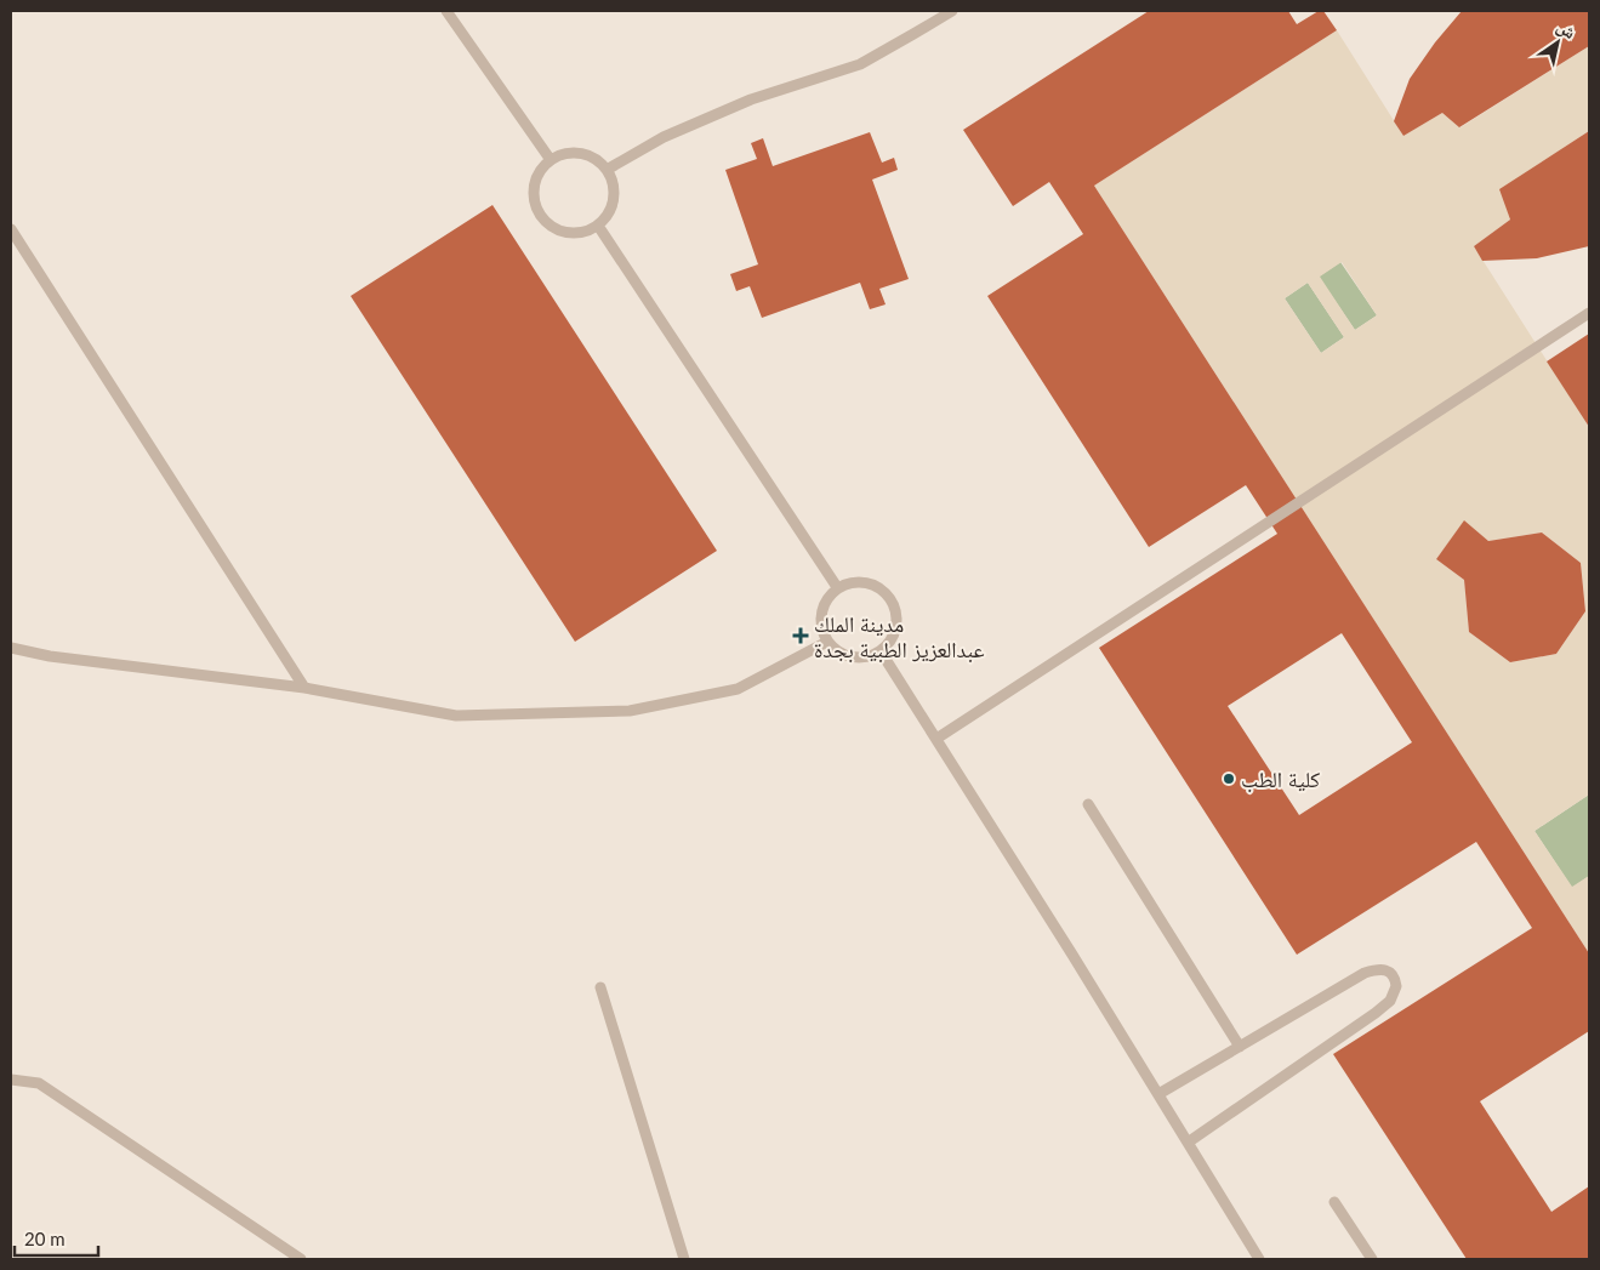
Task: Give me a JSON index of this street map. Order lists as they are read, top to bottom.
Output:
{
  "places": {
    "health": ["مدينة الملك عبدالعزيز الطبية بجدة"],
    "other": ["كلية الطب"]
  },
  "scale_bar": "20 m",
  "north": "top right"
}
